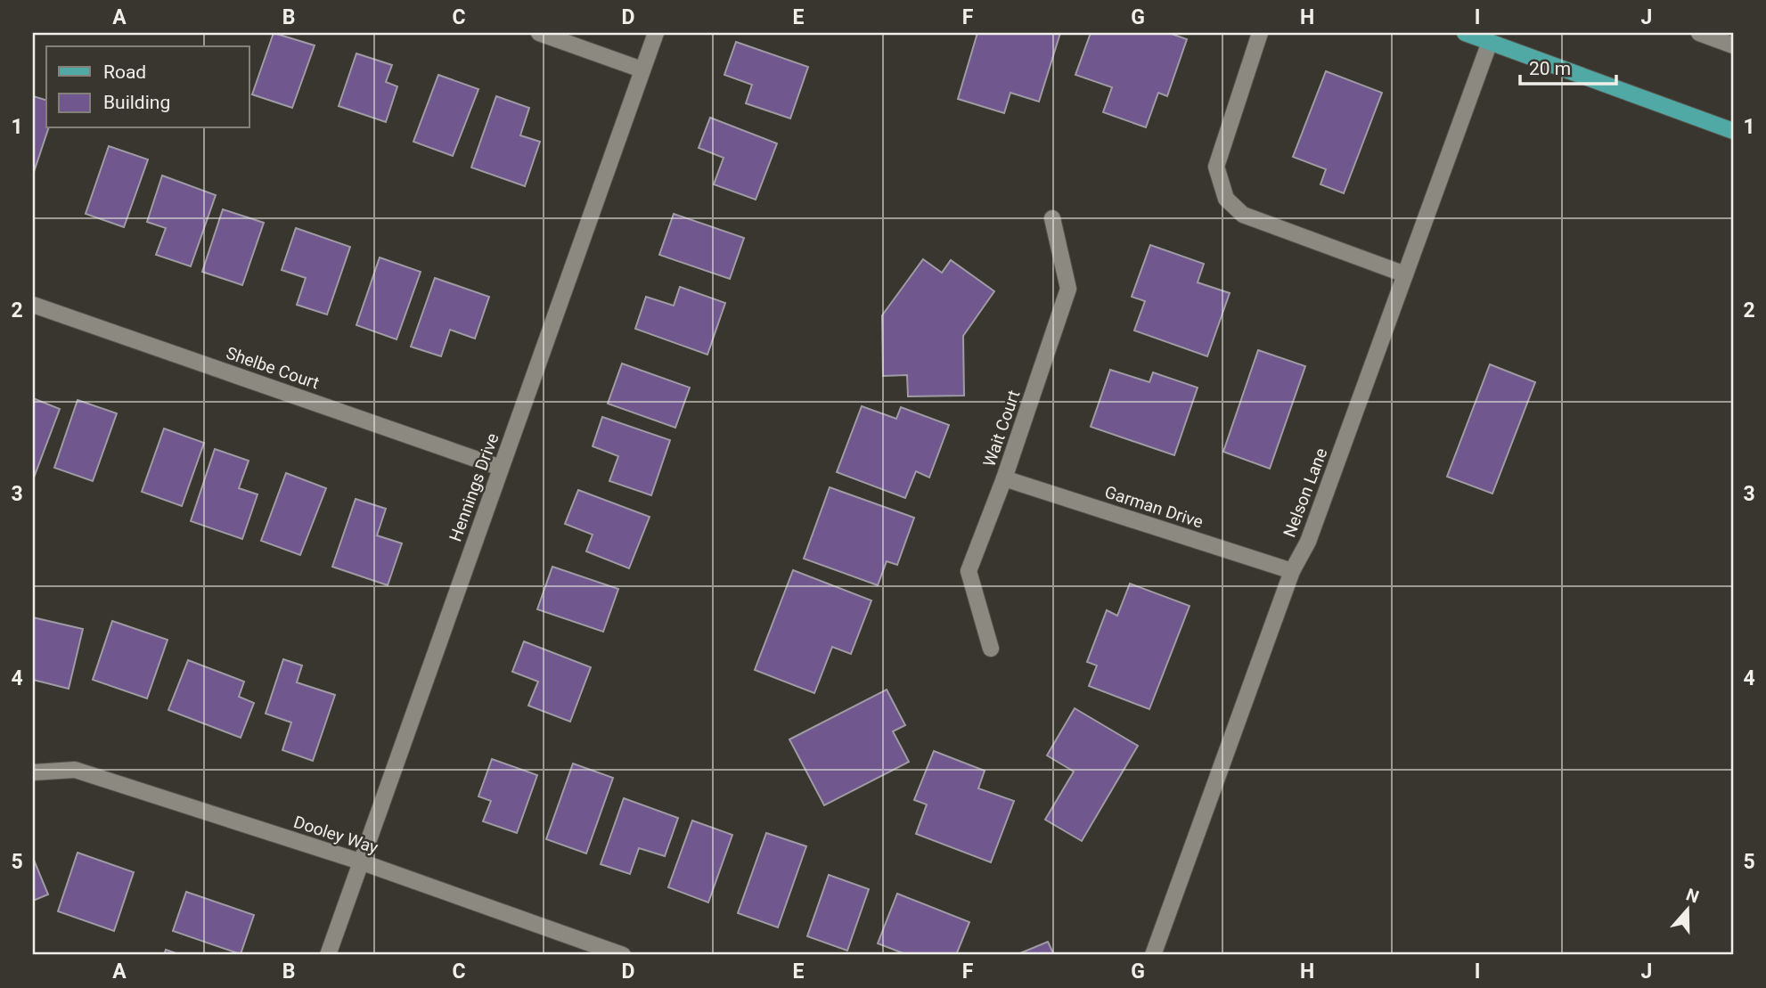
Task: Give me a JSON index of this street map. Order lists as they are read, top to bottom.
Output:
{
  "streets": {
    "street": [
      "Shelbe Court",
      "Wait Court",
      "Hennings Drive",
      "Nelson Lane",
      "Garman Drive",
      "Dooley Way"
    ]
  },
  "crossings": [
    ["Shelbe Court", "Hennings Drive"],
    ["Wait Court", "Garman Drive"],
    ["Hennings Drive", "Dooley Way"],
    ["Nelson Lane", "Garman Drive"]
  ],
  "legend": ["Road", "Building"],
  "scale_bar": "20 m",
  "north": "top",
  "grid": {
    "columns": [
      "A",
      "B",
      "C",
      "D",
      "E",
      "F",
      "G",
      "H",
      "I",
      "J"
    ],
    "rows": [
      "1",
      "2",
      "3",
      "4",
      "5"
    ]
  }
}
